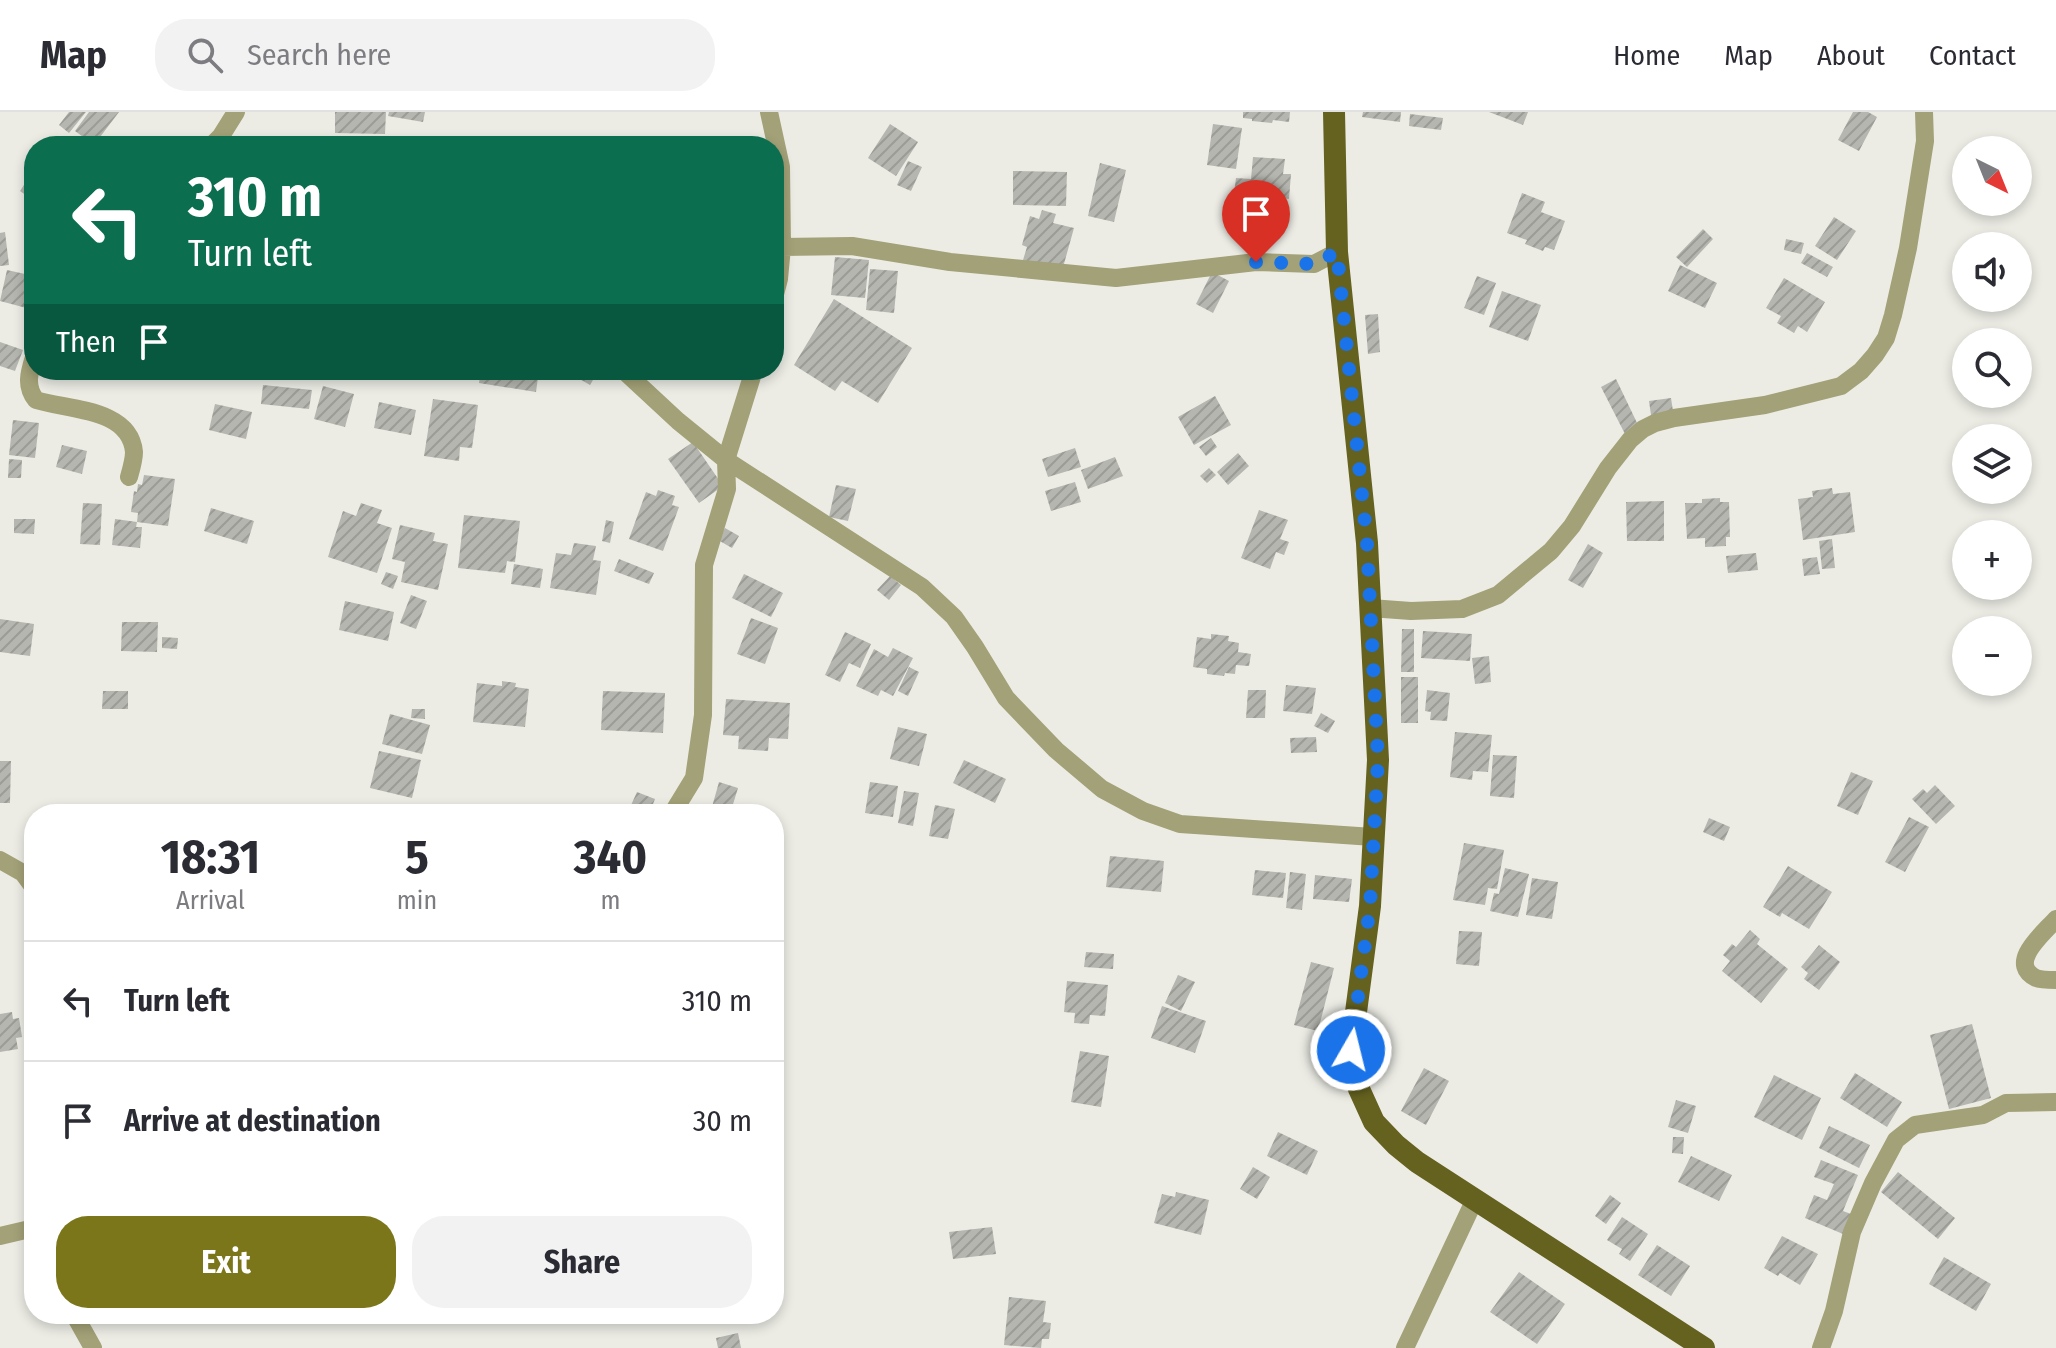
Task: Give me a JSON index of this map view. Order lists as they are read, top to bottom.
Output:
{
  "north": "bottom right",
  "page": {
    "header": "Map",
    "search": "Search here",
    "nav": [
      "Home",
      "Map",
      "About",
      "Contact"
    ],
    "map_buttons": ["+", "−"],
    "turn": ["310 m", "Turn left"],
    "then": "Then",
    "eta": [
      "18:31",
      "Arrival",
      "5",
      "min",
      "340",
      "m"
    ],
    "list": [
      {
        "name": "Turn left",
        "value": "310 m"
      },
      {
        "name": "Arrive at destination",
        "value": "30 m"
      }
    ],
    "buttons": ["Exit", "Share"]
  }
}
